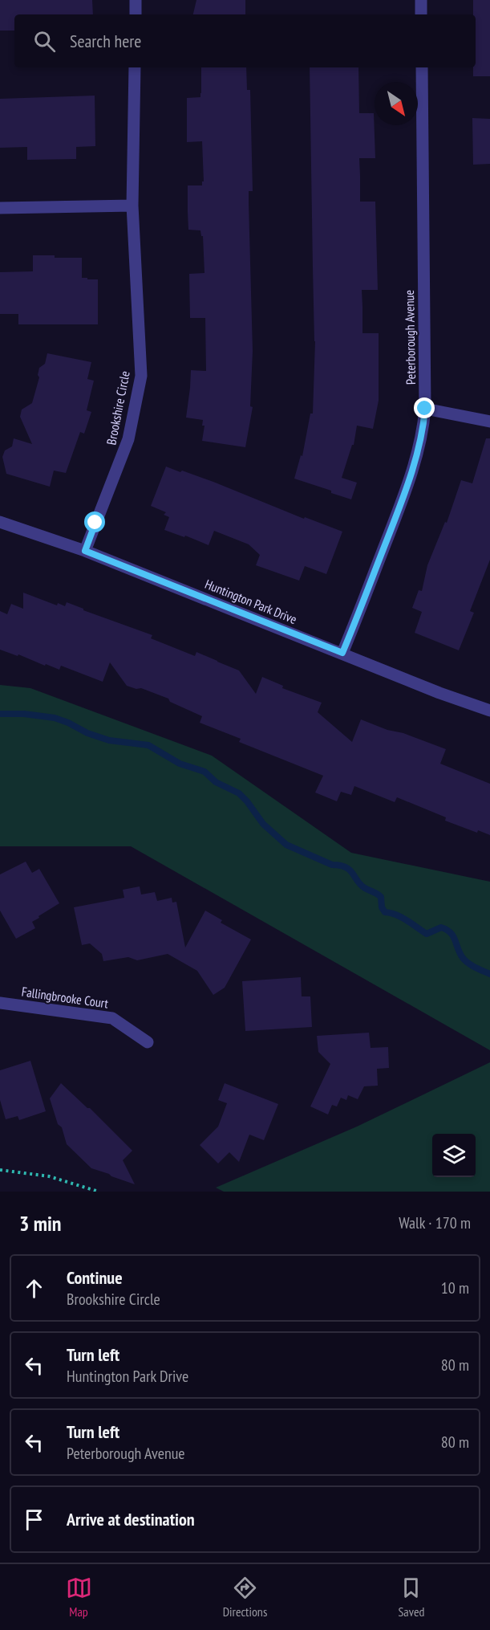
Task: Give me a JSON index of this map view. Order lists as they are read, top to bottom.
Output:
{
  "streets": {
    "street": [
      "Peterborough Avenue",
      "Brookshire Circle",
      "Huntington Park Drive",
      "Fallingbrooke Court"
    ]
  },
  "crossings": [
    ["Peterborough Avenue", "Huntington Park Drive"],
    ["Brookshire Circle", "Huntington Park Drive"]
  ],
  "north": "bottom right",
  "page": {
    "search": "Search here",
    "heading": ["3 min", "Walk · 170 m"],
    "list": [
      ["Continue", "Brookshire Circle", "10 m"],
      ["Turn left", "Huntington Park Drive", "80 m"],
      ["Turn left", "Peterborough Avenue", "80 m"],
      "Arrive at destination"
    ],
    "nav": ["Map", "Directions", "Saved"]
  }
}
